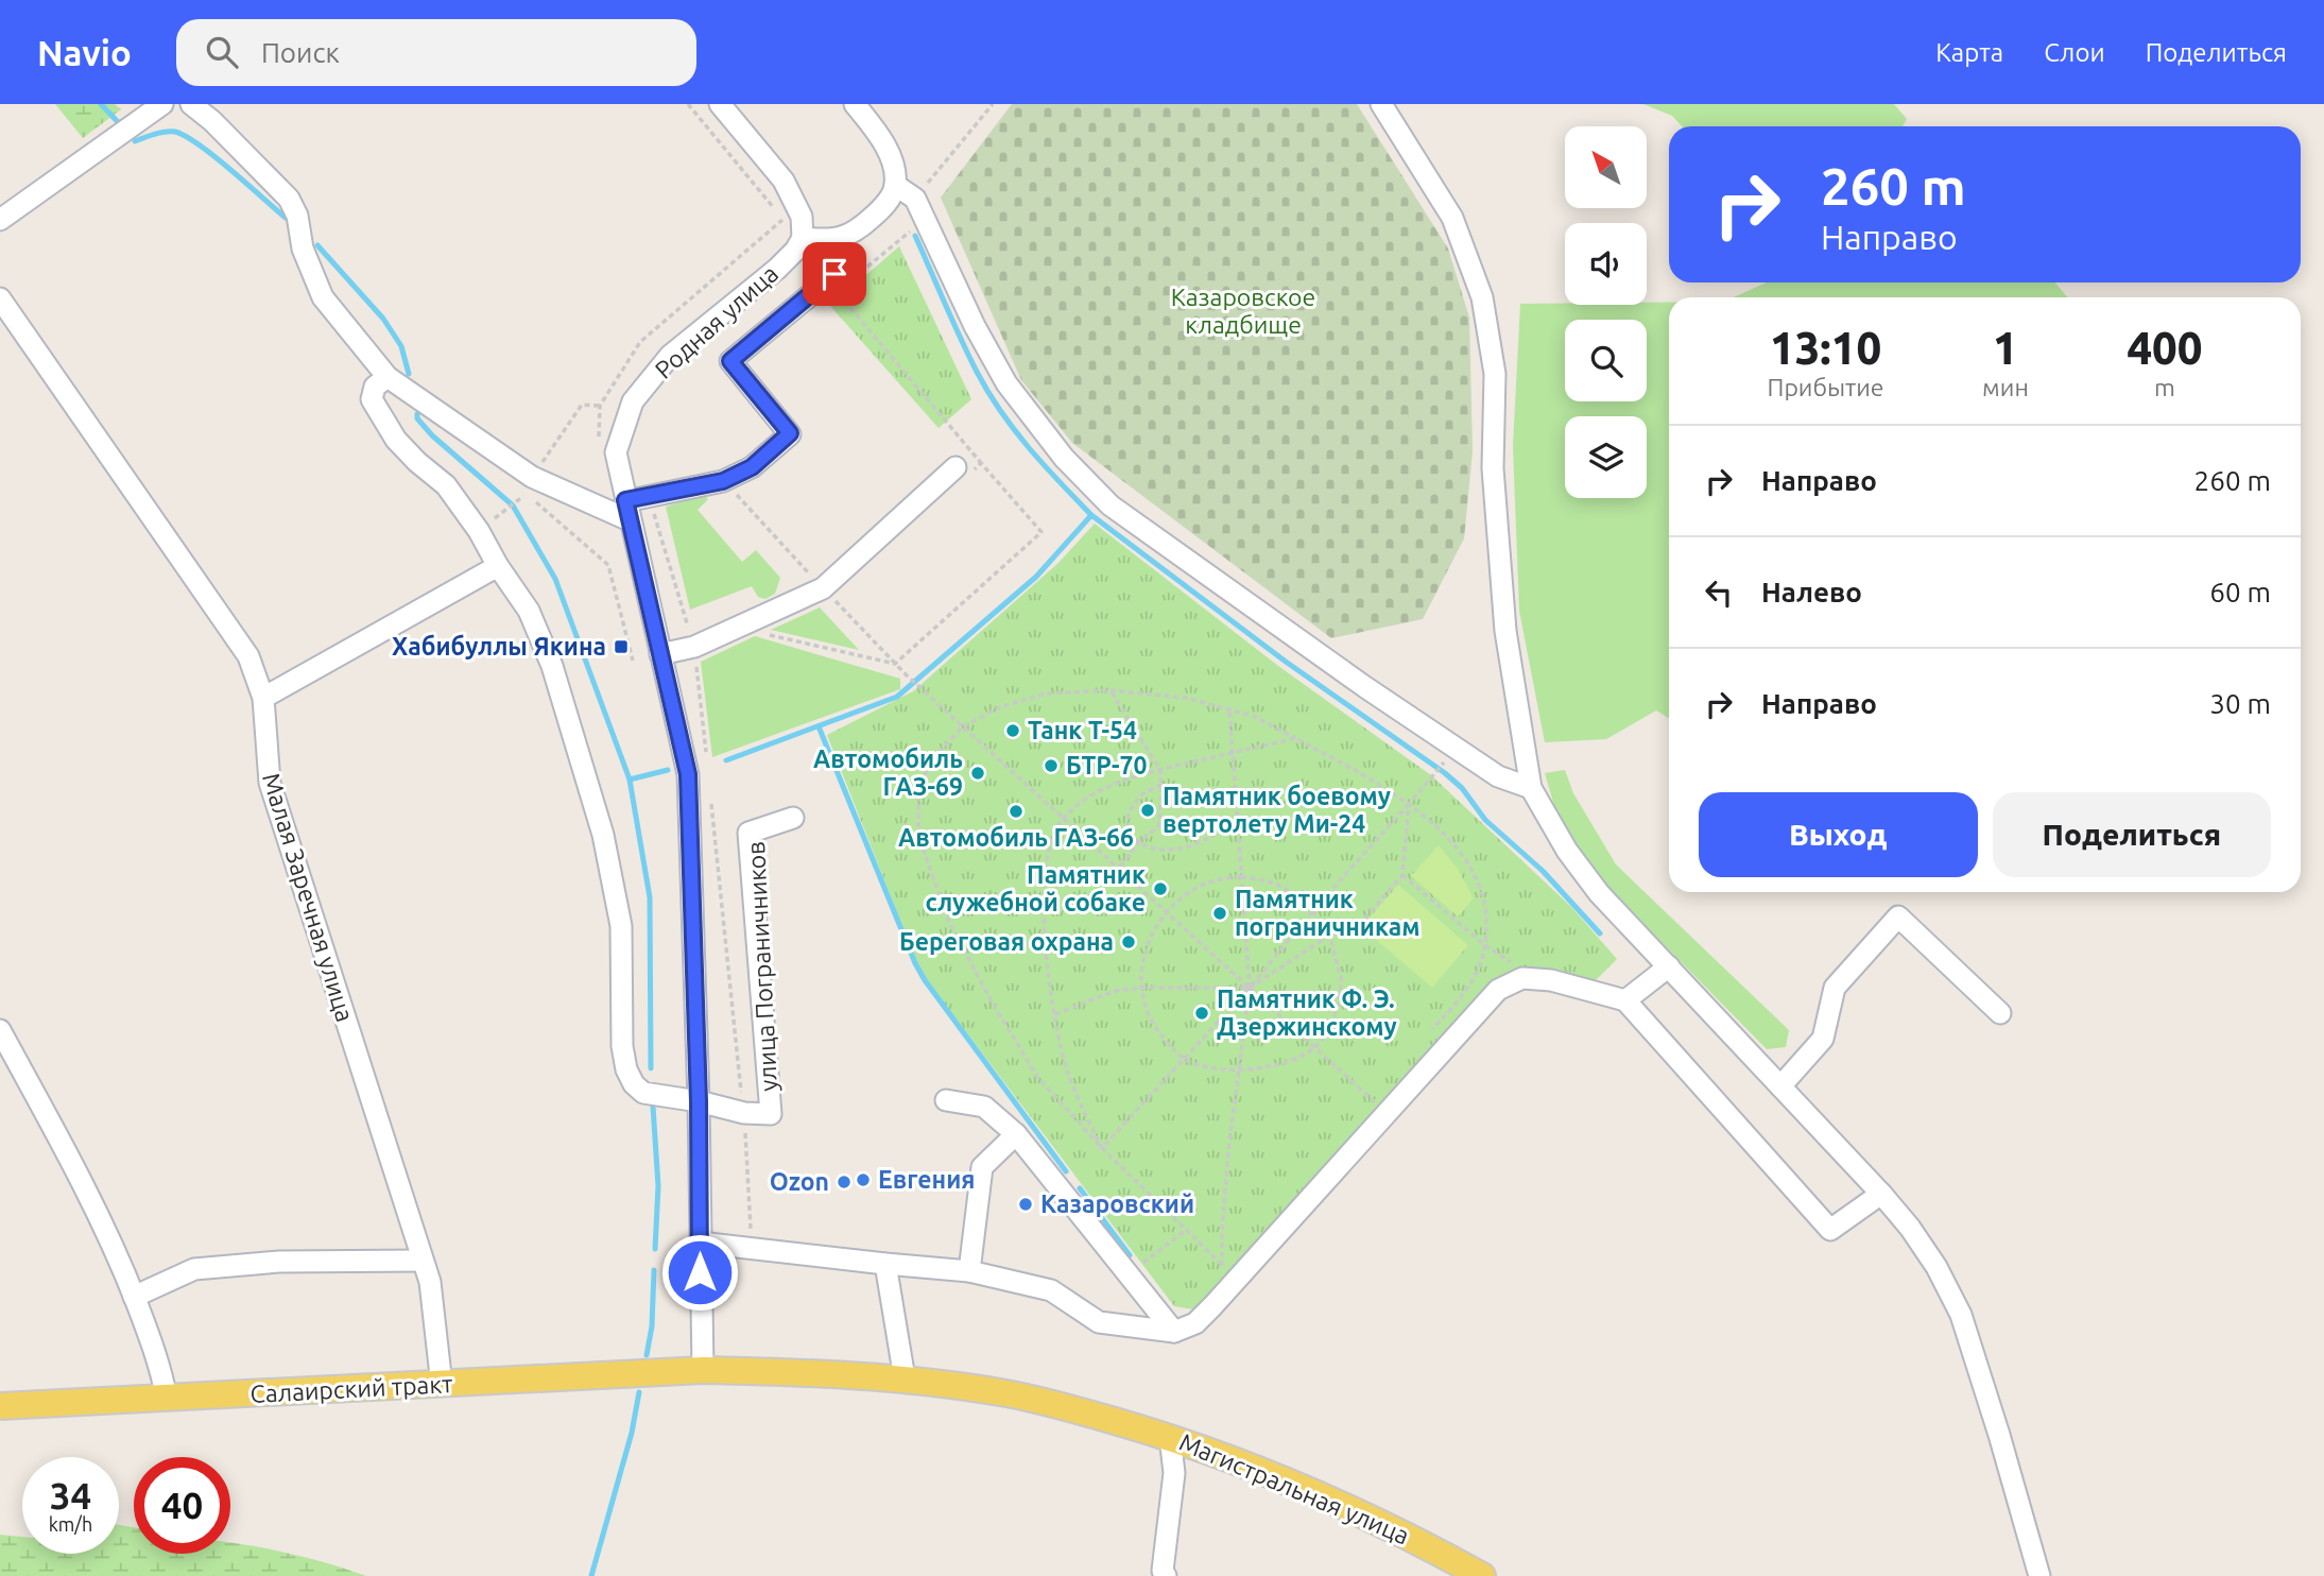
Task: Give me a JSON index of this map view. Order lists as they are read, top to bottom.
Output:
{
  "streets": {
    "main road": ["Салаирский тракт", "Магистральная улица"],
    "street": ["Родная улица", "Малая Заречная улица", "улица Пограничников"]
  },
  "crossings": [
    ["Малая Заречная улица", "Салаирский тракт"],
    ["Салаирский тракт", "Магистральная улица"]
  ],
  "parks": ["Казаровское кладбище"],
  "places": {
    "transit": ["Хабибуллы Якина"],
    "other": [
      "Танк Т-54",
      "БТР-70",
      "Автомобиль ГАЗ-69",
      "Памятник боевому вертолету Ми-24",
      "Автомобиль ГАЗ-66",
      "Памятник служебной собаке",
      "Памятник пограничникам",
      "Береговая охрана",
      "Памятник Ф. Э. Дзержинскому",
      "Евгения",
      "Ozon",
      "Казаровский"
    ]
  },
  "north": "top left",
  "page": {
    "header": "Navio",
    "search": "Поиск",
    "nav": ["Карта", "Слои", "Поделиться"],
    "turn": ["260 m", "Направо"],
    "eta": [
      "13:10",
      "Прибытие",
      "1",
      "мин",
      "400",
      "m"
    ],
    "list": [
      {
        "name": "Направо",
        "value": "260 m"
      },
      {
        "name": "Налево",
        "value": "60 m"
      },
      {
        "name": "Направо",
        "value": "30 m"
      }
    ],
    "buttons": ["Выход", "Поделиться"],
    "speed": "34 km/h",
    "limit": "40"
  }
}
